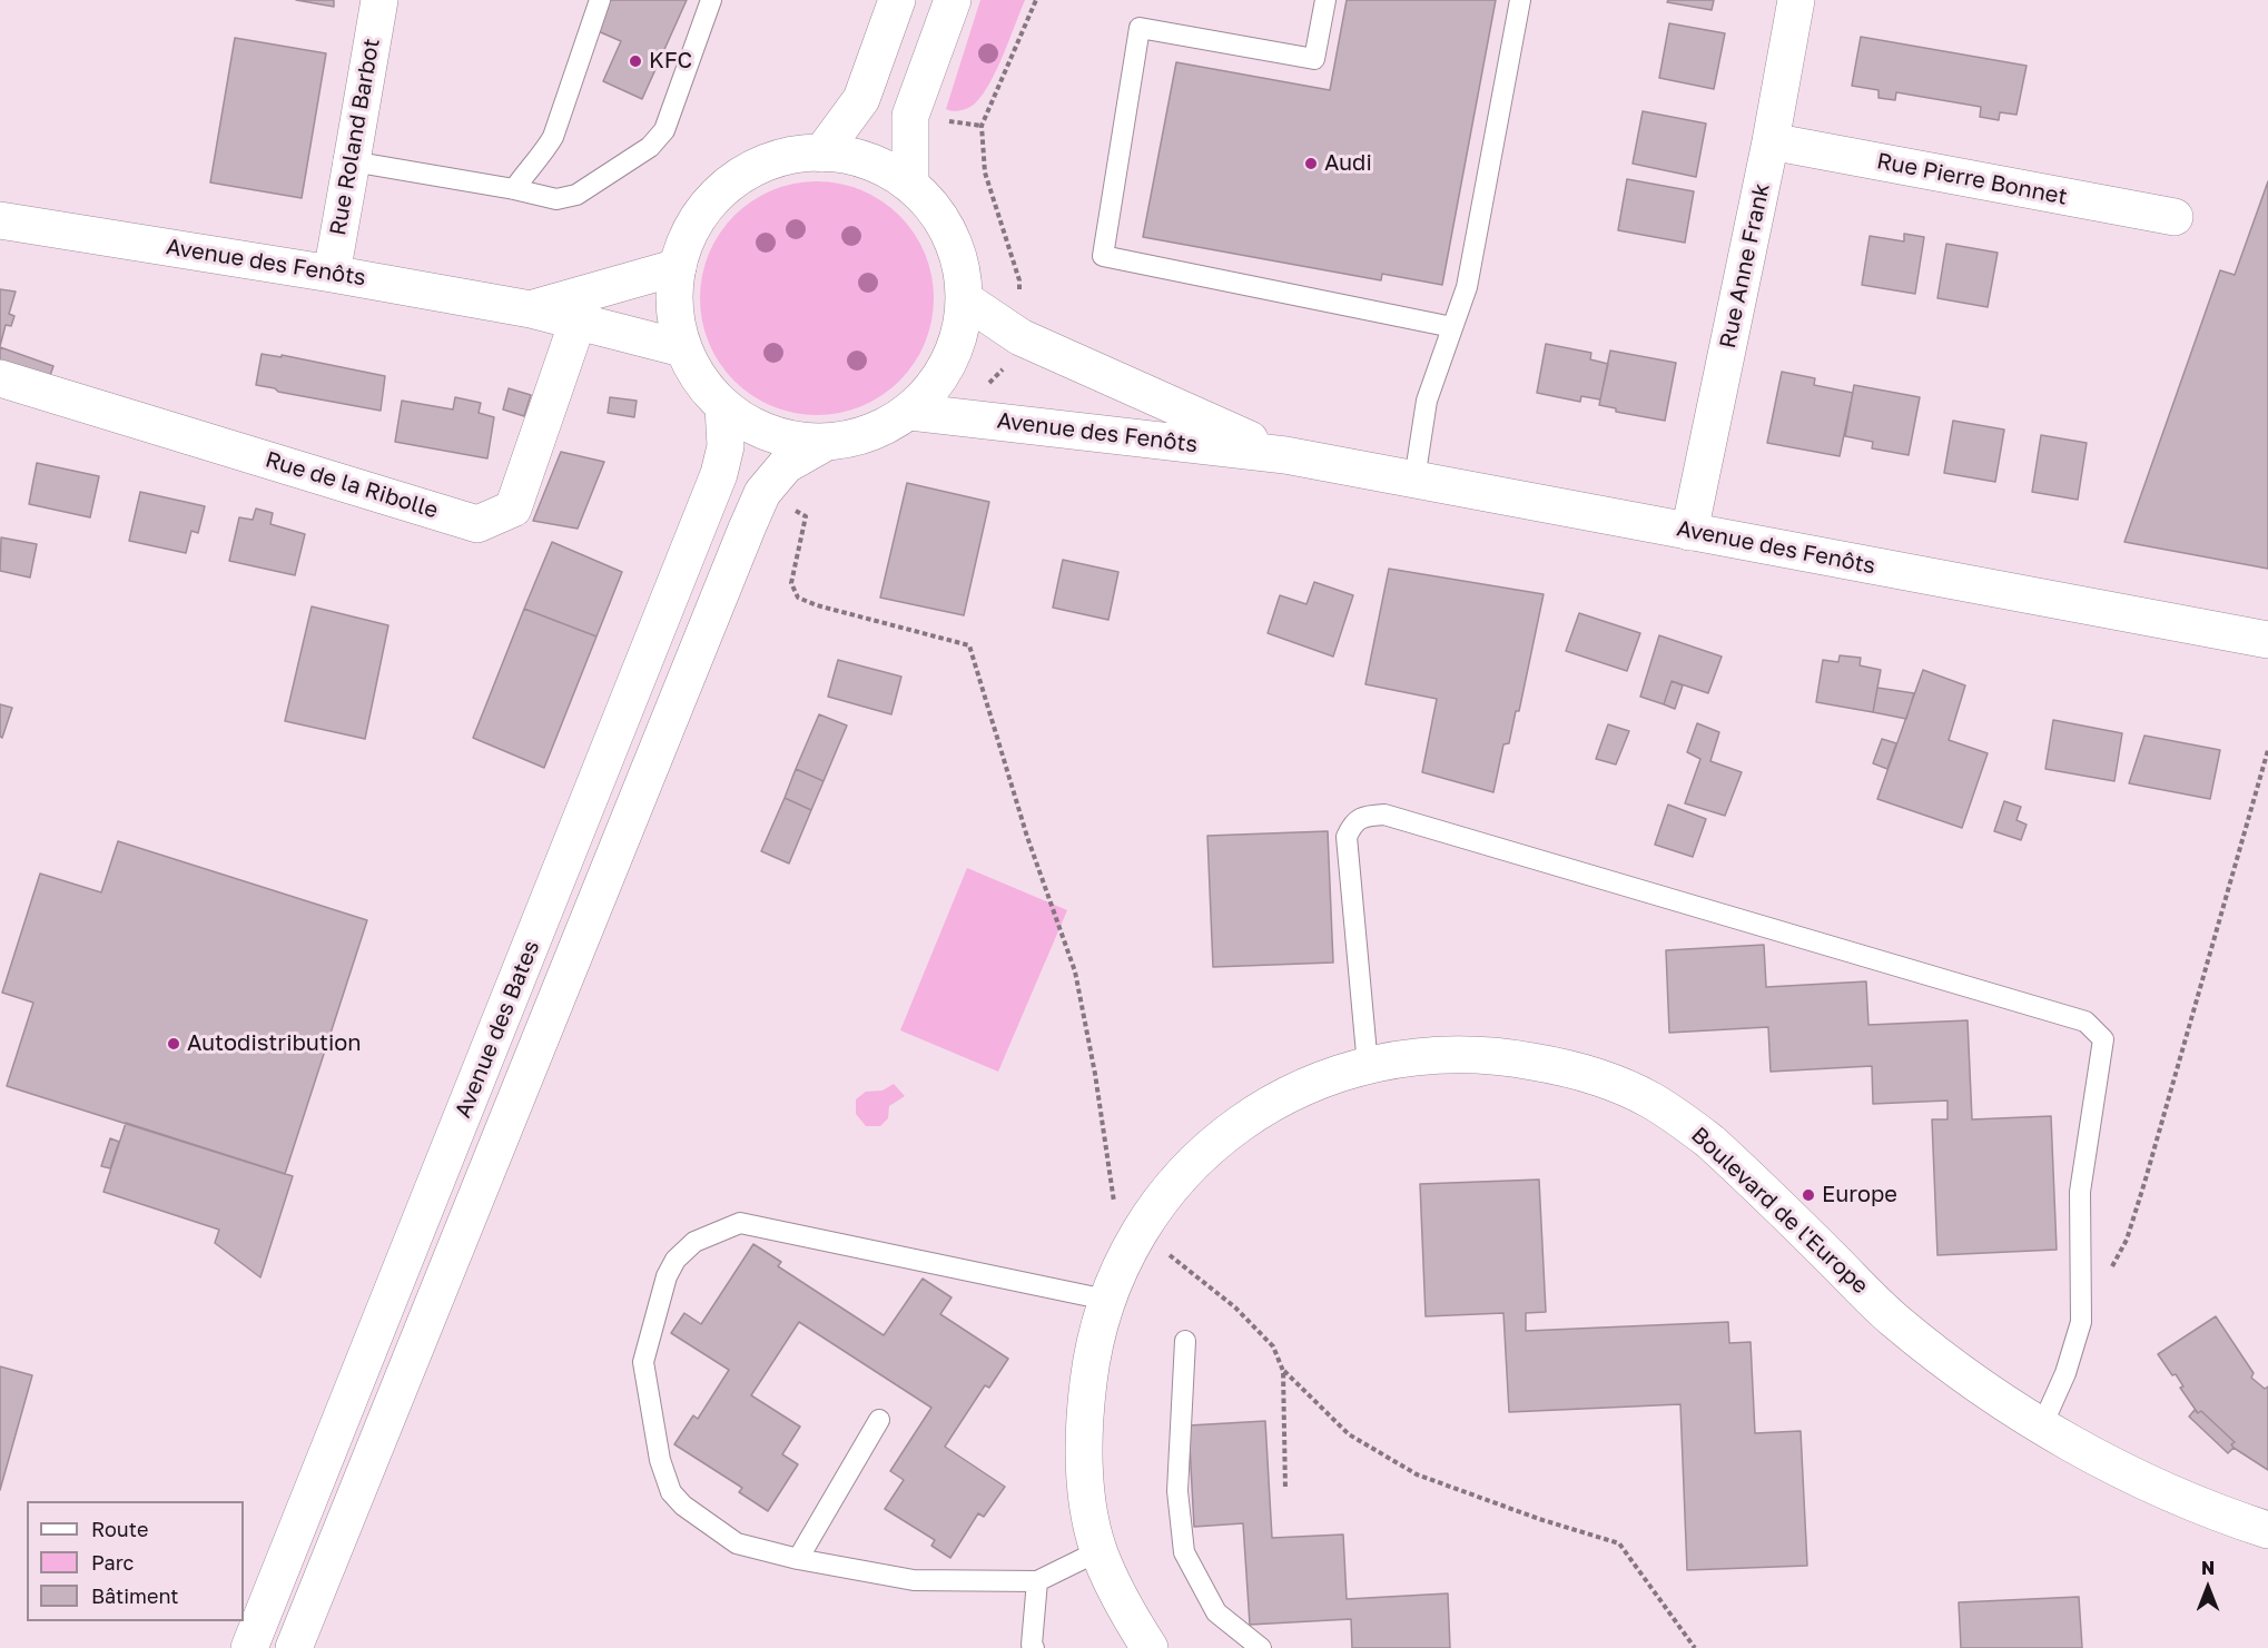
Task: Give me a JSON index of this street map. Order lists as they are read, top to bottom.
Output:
{
  "streets": {
    "main road": [
      "Rue Roland Barbot",
      "Rue Pierre Bonnet",
      "Avenue des Fenôts",
      "Rue Anne Frank",
      "Rue de la Ribolle",
      "Avenue des Bates",
      "Boulevard de l'Europe"
    ]
  },
  "crossings": [
    ["Rue Roland Barbot", "Avenue des Fenôts"],
    ["Rue Pierre Bonnet", "Rue Anne Frank"],
    ["Avenue des Fenôts", "Rue Anne Frank"],
    ["Avenue des Fenôts", "Rue de la Ribolle"]
  ],
  "places": [
    "KFC",
    "Audi",
    "Autodistribution",
    "Europe"
  ],
  "legend": ["Route", "Parc", "Bâtiment"],
  "north": "top"
}
